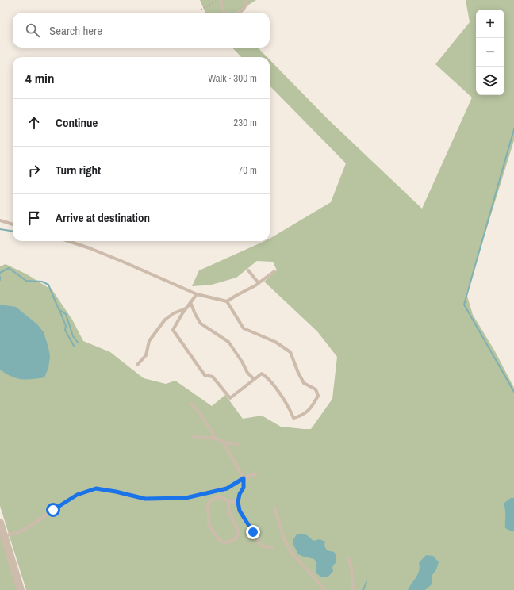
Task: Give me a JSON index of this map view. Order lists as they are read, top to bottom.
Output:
{
  "page": {
    "map_buttons": ["+", "−"],
    "search": "Search here",
    "heading": ["4 min", "Walk · 300 m"],
    "list": [
      ["Continue", "230 m"],
      ["Turn right", "70 m"],
      "Arrive at destination"
    ]
  }
}
